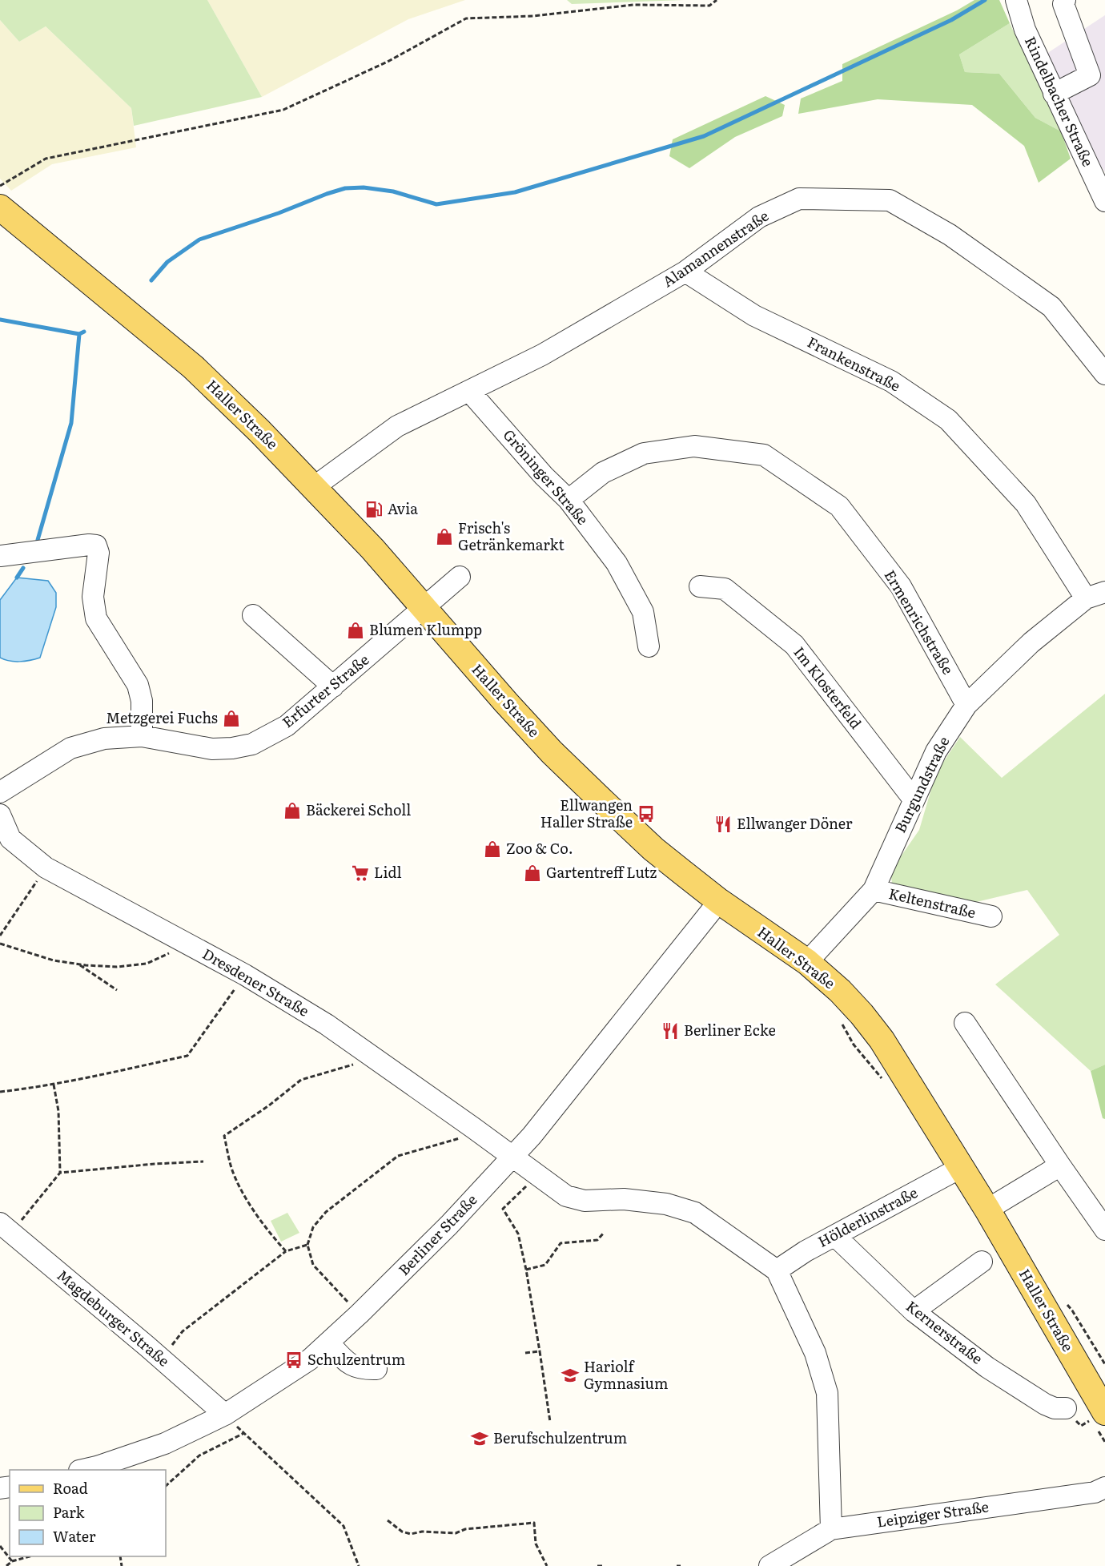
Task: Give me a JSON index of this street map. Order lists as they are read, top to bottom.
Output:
{
  "streets": {
    "main road": ["Haller Straße"],
    "street": [
      "Rindelbacher Straße",
      "Alamannenstraße",
      "Frankenstraße",
      "Gröninger Straße",
      "Ermenrichstraße",
      "Im Klosterfeld",
      "Erfurter Straße",
      "Burgundstraße",
      "Keltenstraße",
      "Dresdener Straße",
      "Hölderlinstraße",
      "Berliner Straße",
      "Magdeburger Straße",
      "Kernerstraße",
      "Leipziger Straße"
    ]
  },
  "crossings": [
    ["Alamannenstraße", "Frankenstraße"],
    ["Alamannenstraße", "Haller Straße"],
    ["Alamannenstraße", "Gröninger Straße"],
    ["Frankenstraße", "Burgundstraße"],
    ["Haller Straße", "Erfurter Straße"],
    ["Haller Straße", "Burgundstraße"],
    ["Haller Straße", "Hölderlinstraße"],
    ["Haller Straße", "Berliner Straße"],
    ["Gröninger Straße", "Ermenrichstraße"],
    ["Ermenrichstraße", "Burgundstraße"],
    ["Im Klosterfeld", "Burgundstraße"],
    ["Burgundstraße", "Keltenstraße"],
    ["Dresdener Straße", "Hölderlinstraße"],
    ["Dresdener Straße", "Berliner Straße"],
    ["Hölderlinstraße", "Kernerstraße"],
    ["Berliner Straße", "Magdeburger Straße"]
  ],
  "places": {
    "fuel station": ["Avia"],
    "shop": [
      "Frisch's Getränkemarkt",
      "Blumen Klumpp",
      "Metzgerei Fuchs",
      "Bäckerei Scholl",
      "Zoo & Co.",
      "Gartentreff Lutz"
    ],
    "bus stop": ["Ellwangen Haller Straße", "Schulzentrum"],
    "restaurant": ["Ellwanger Döner", "Berliner Ecke"],
    "supermarket": ["Lidl"],
    "school or university": ["Hariolf Gymnasium", "Berufschulzentrum"]
  },
  "legend": ["Road", "Park", "Water"]
}
